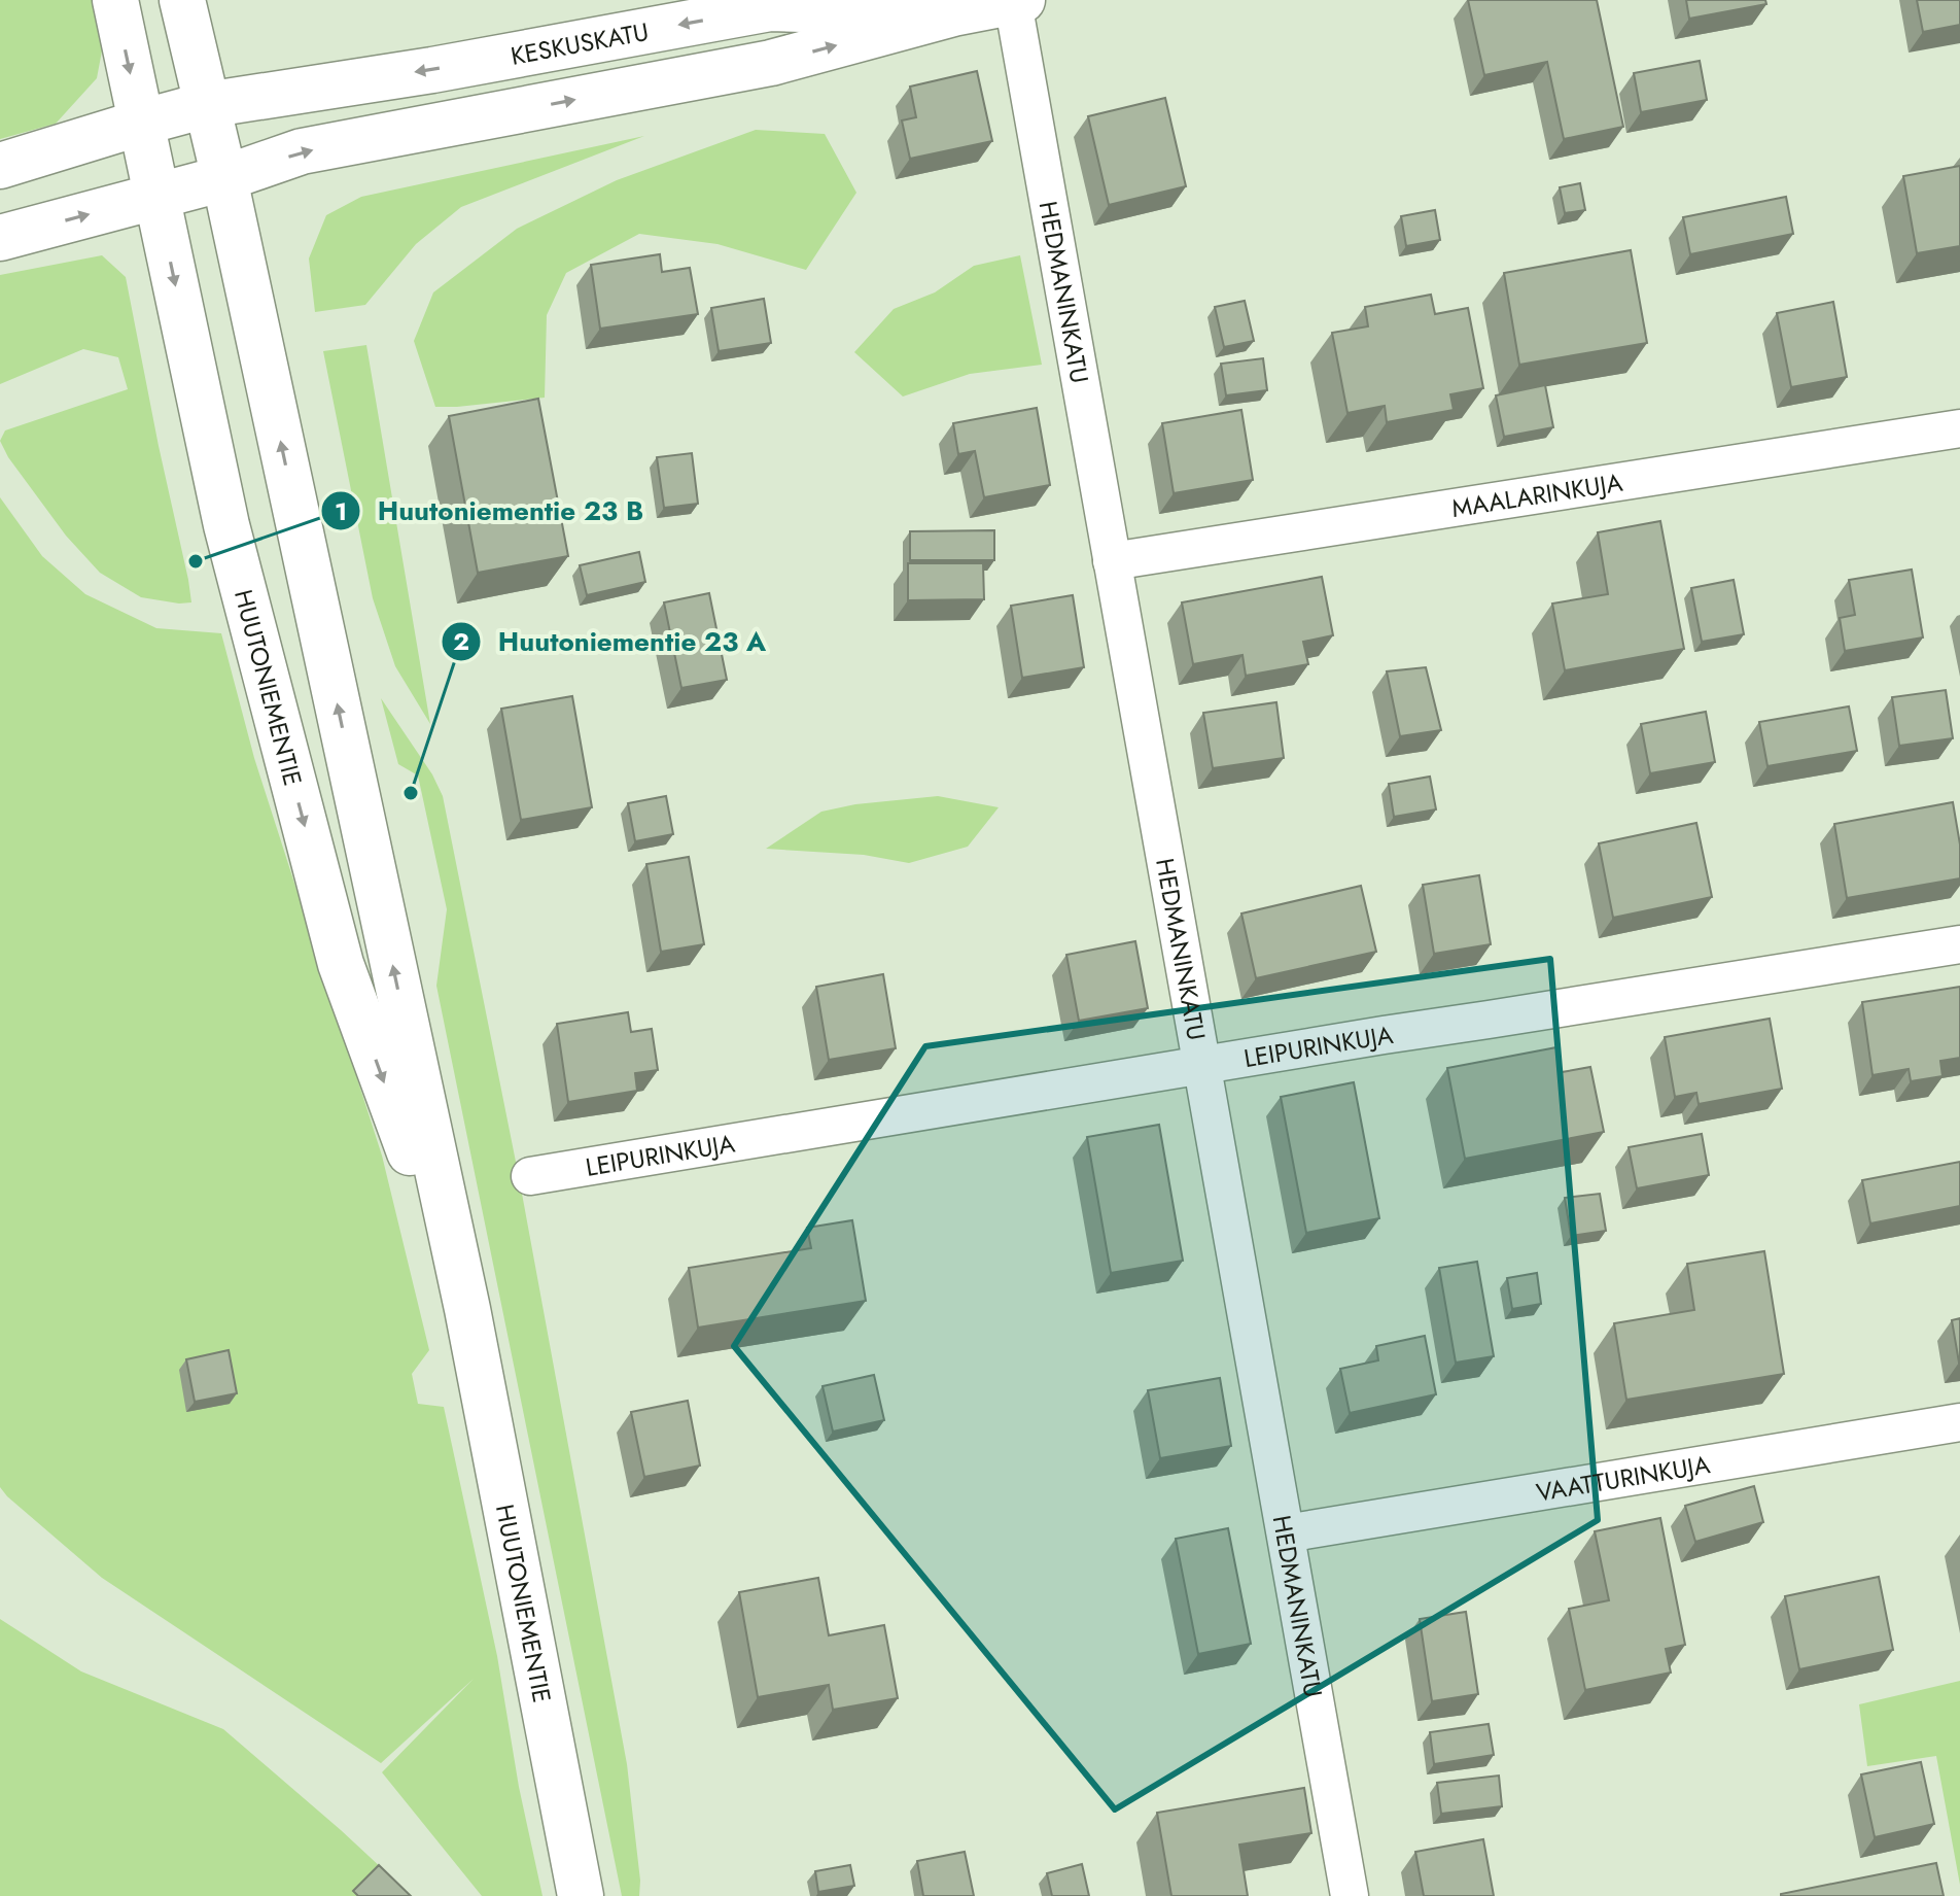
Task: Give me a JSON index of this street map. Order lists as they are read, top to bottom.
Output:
{
  "streets": {
    "main road": ["KESKUSKATU", "HUUTONIEMENTIE"],
    "street": [
      "HEDMANINKATU",
      "MAALARINKUJA",
      "LEIPURINKUJA",
      "VAATTURINKUJA"
    ]
  },
  "crossings": [
    ["KESKUSKATU", "HEDMANINKATU"],
    ["KESKUSKATU", "HUUTONIEMENTIE"],
    ["HEDMANINKATU", "MAALARINKUJA"],
    ["HEDMANINKATU", "LEIPURINKUJA"],
    ["HEDMANINKATU", "VAATTURINKUJA"]
  ],
  "places": ["Huutoniementie 23 B", "Huutoniementie 23 A"]
}
